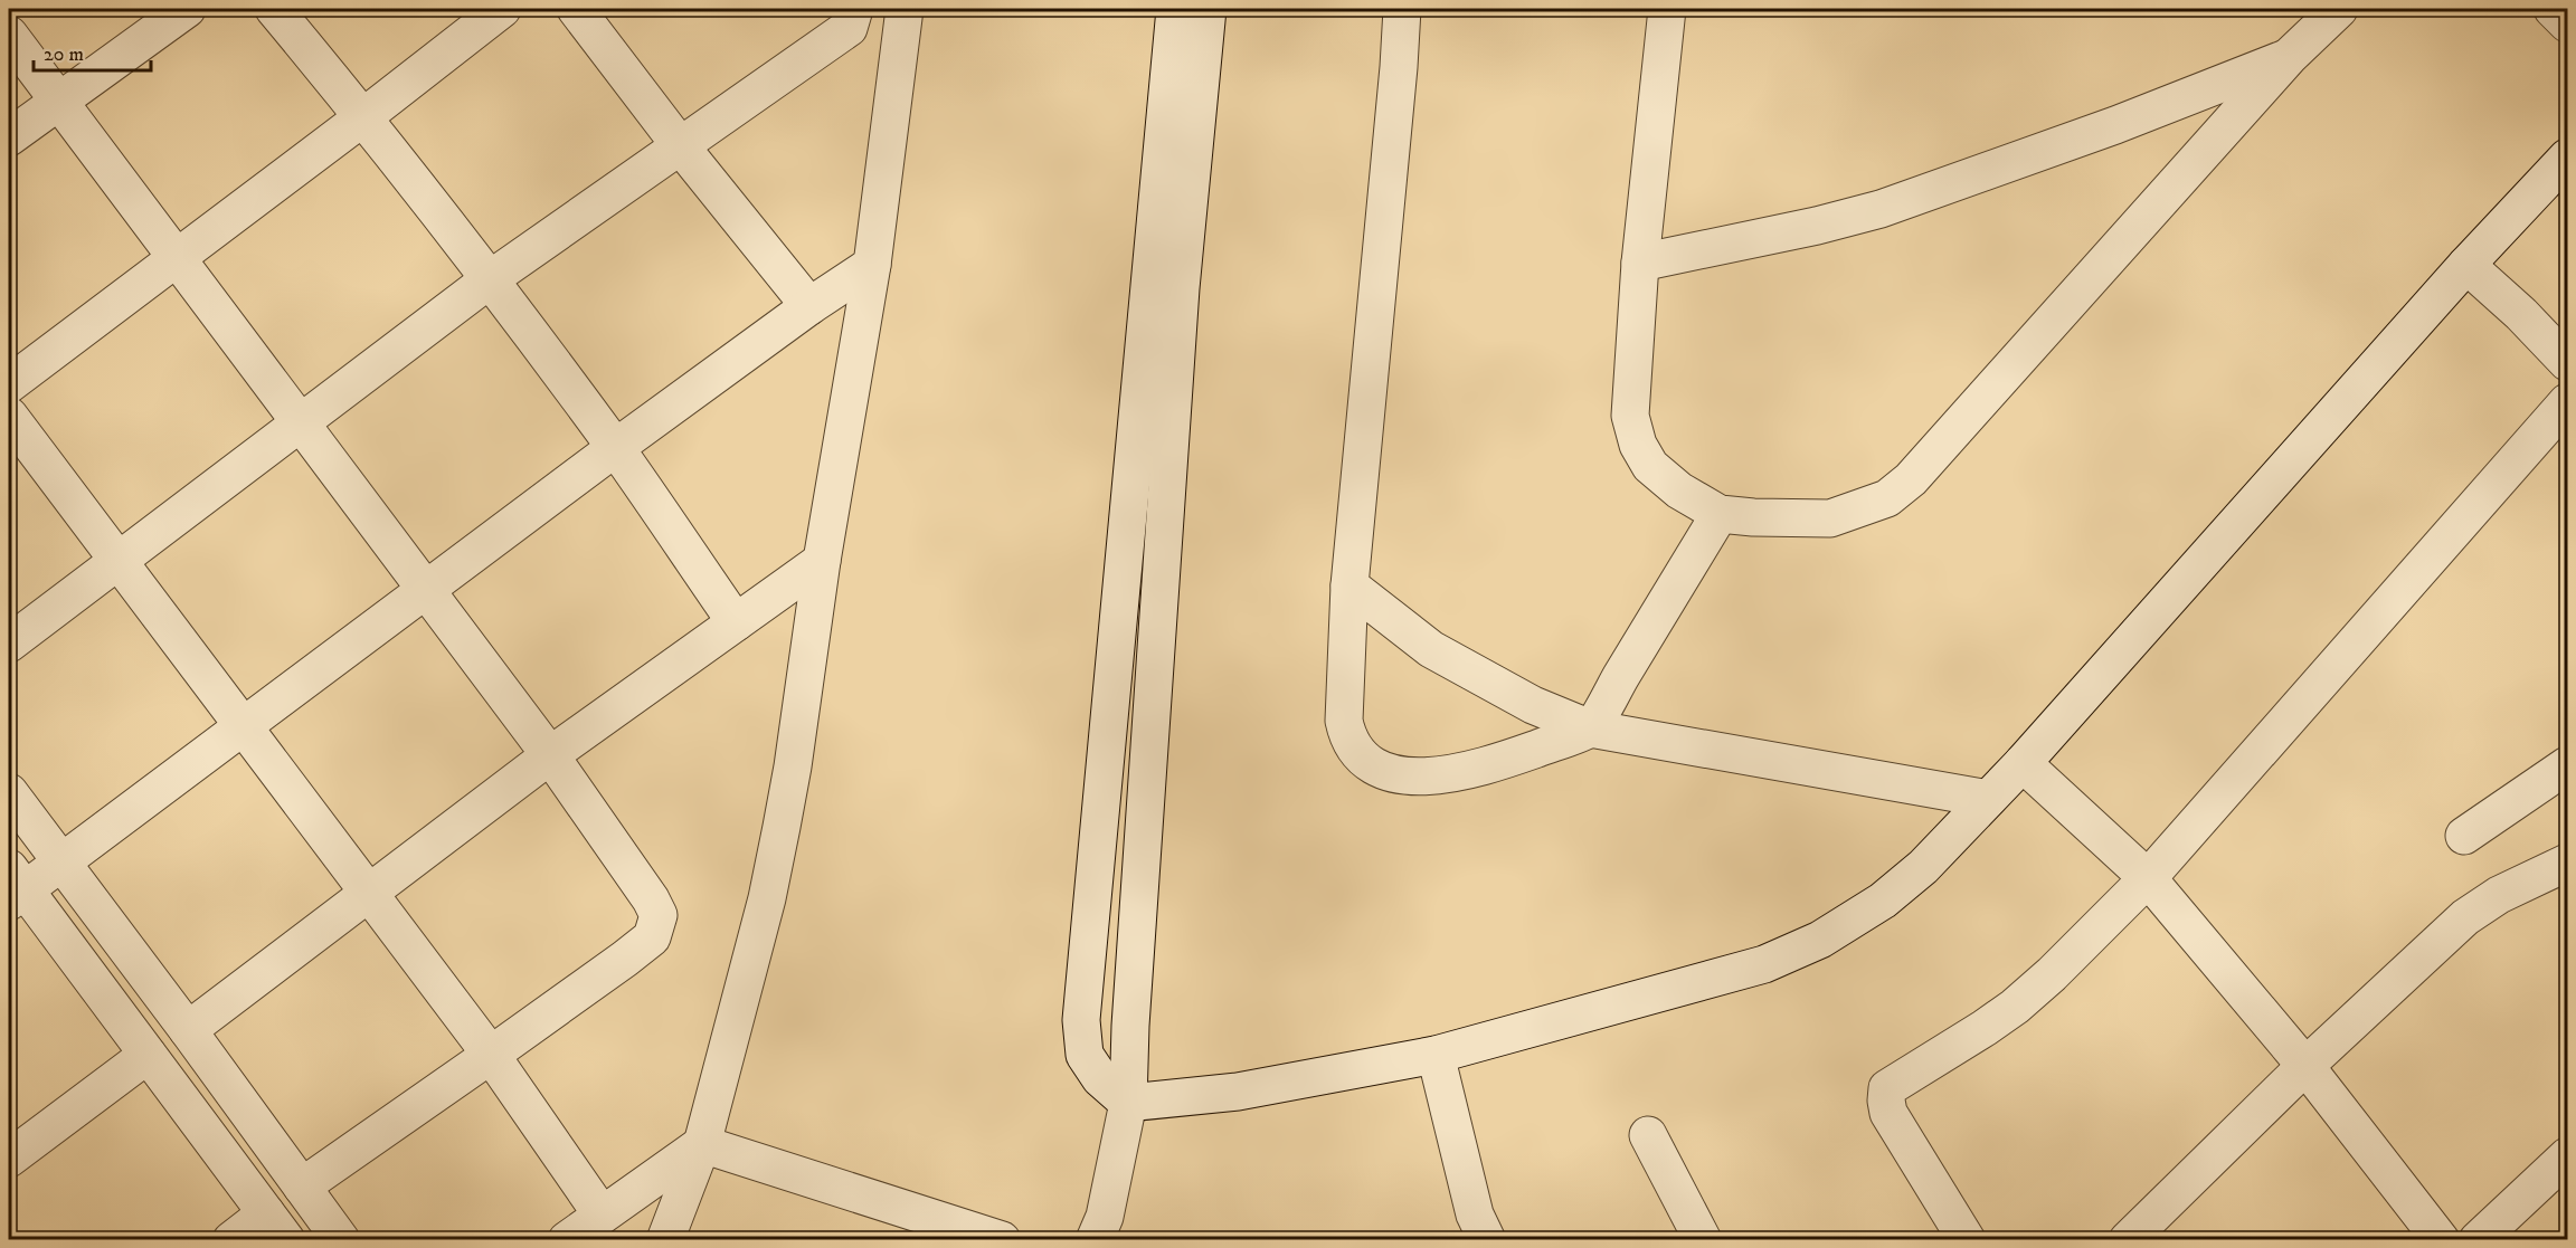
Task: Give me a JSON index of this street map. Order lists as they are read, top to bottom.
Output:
{
  "scale_bar": "20 m"
}
